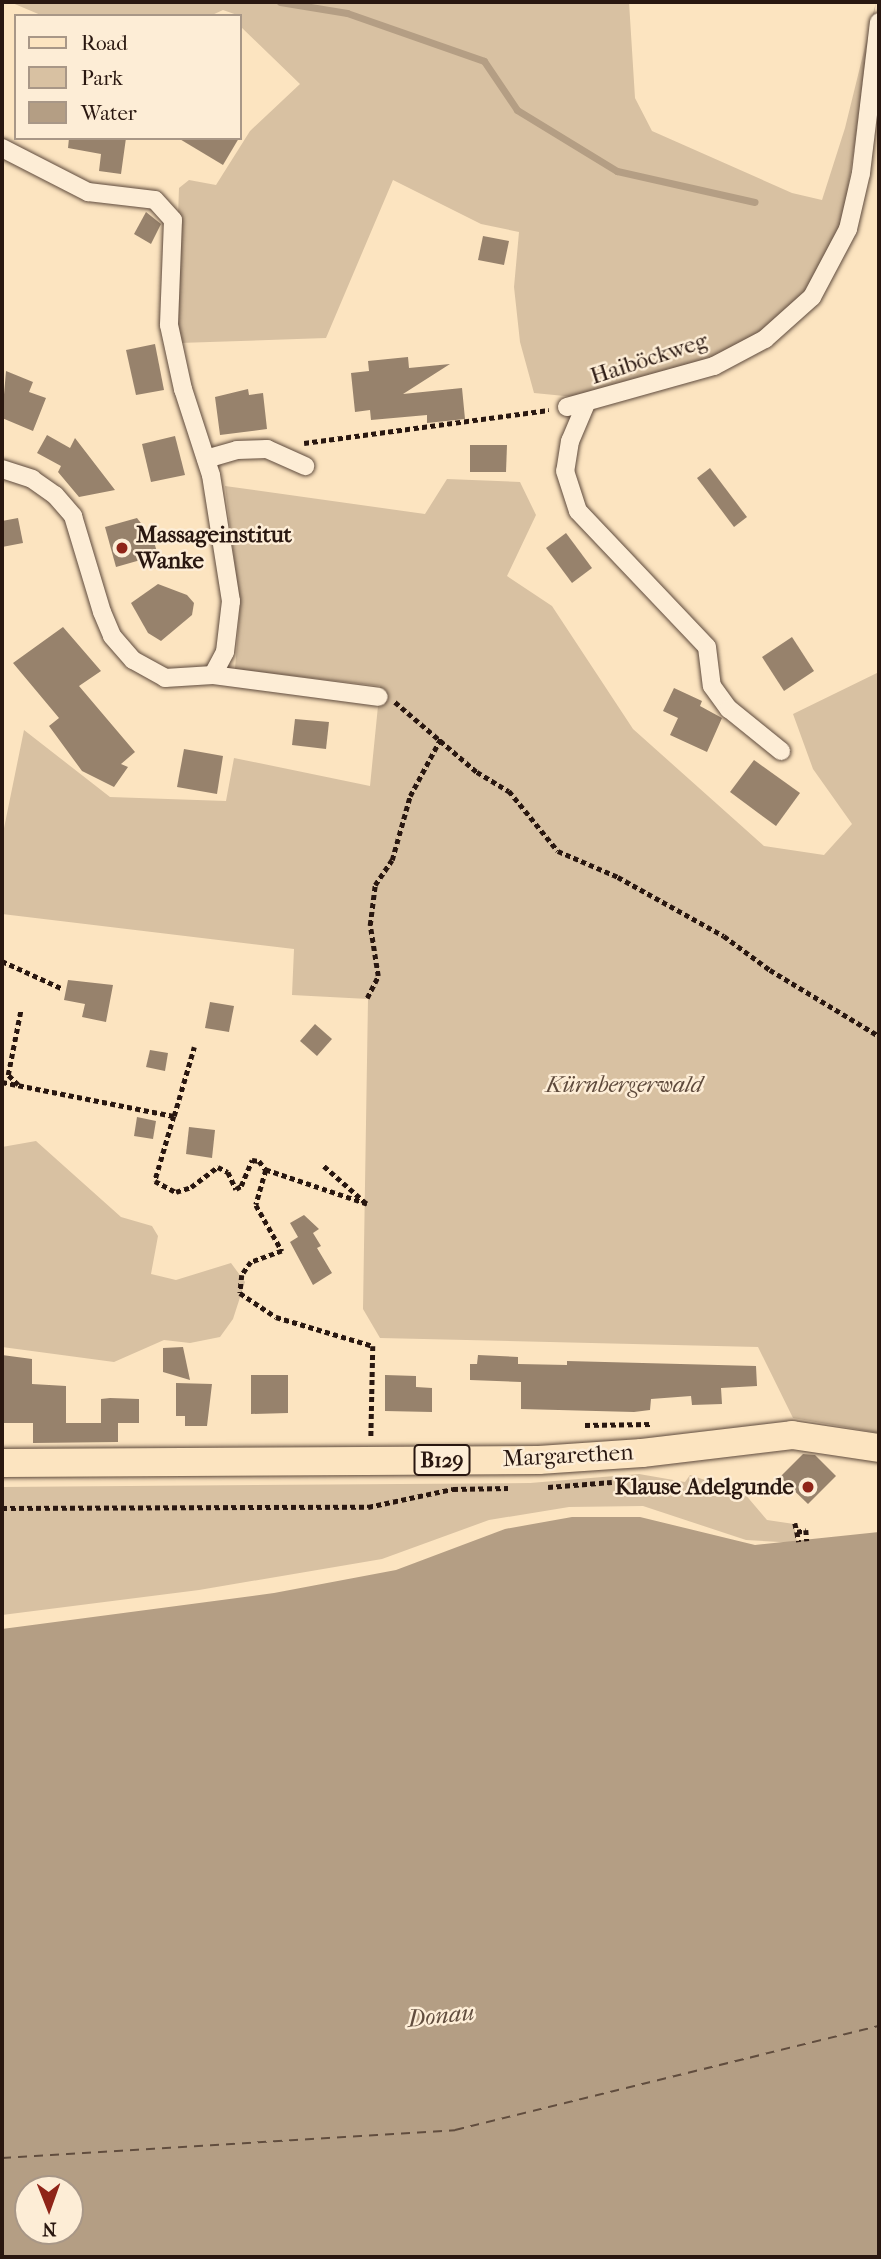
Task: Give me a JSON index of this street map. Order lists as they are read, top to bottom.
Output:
{
  "streets": {
    "main road": ["Margarethen", "B129"],
    "street": ["Haiböckweg"]
  },
  "water": ["Donau"],
  "parks": ["Kürnbergerwald"],
  "places": ["Massageinstitut Wanke", "Klause Adelgunde"],
  "legend": ["Road", "Park", "Water"],
  "north": "bottom"
}
